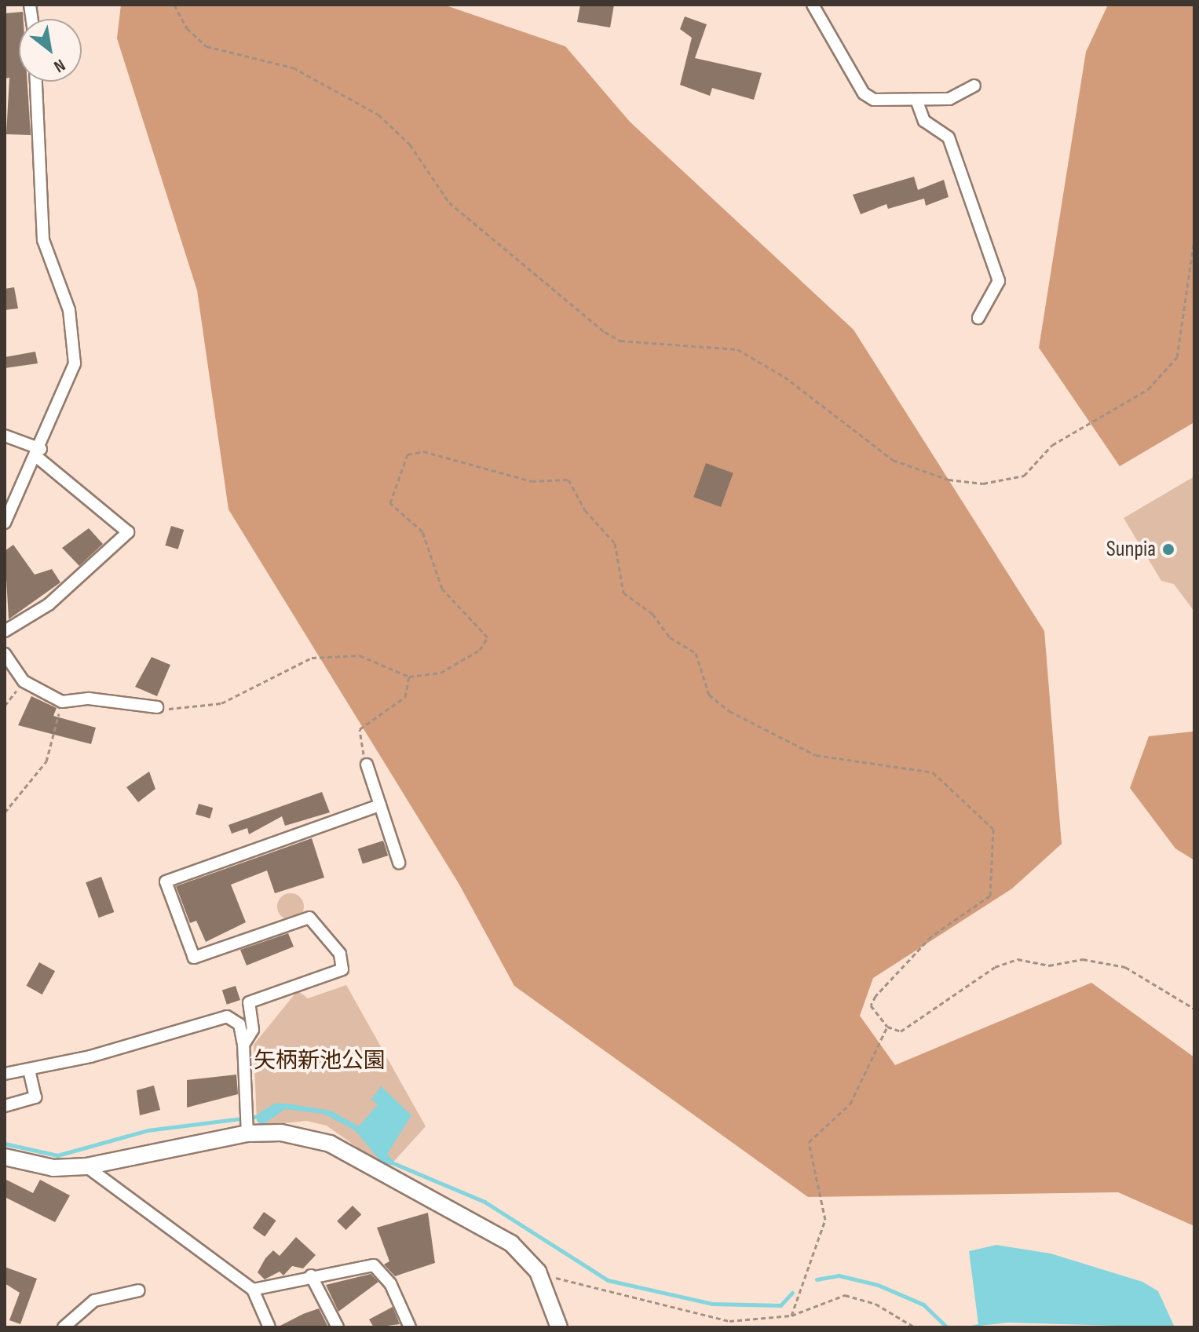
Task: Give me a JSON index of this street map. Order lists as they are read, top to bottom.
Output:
{
  "parks": ["矢柄新池公園"],
  "places": ["Sunpia"],
  "north": "bottom right"
}
